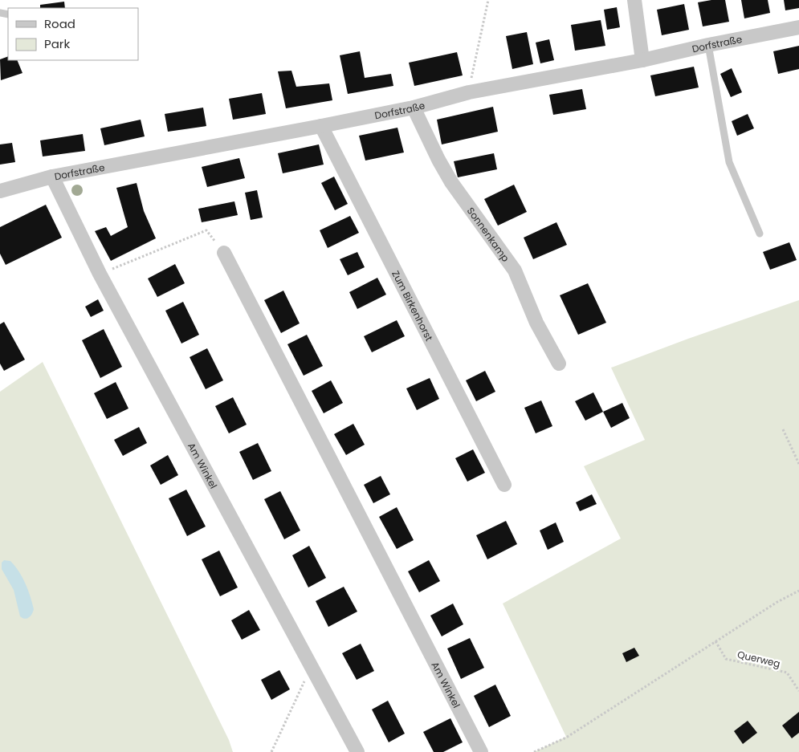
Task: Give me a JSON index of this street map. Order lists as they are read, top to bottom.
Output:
{
  "streets": {
    "street": [
      "Dorfstraße",
      "Sonnenkamp",
      "Zum Birkenhorst",
      "Am Winkel"
    ],
    "path": ["Querweg"]
  },
  "crossings": [
    ["Dorfstraße", "Sonnenkamp"],
    ["Dorfstraße", "Zum Birkenhorst"],
    ["Dorfstraße", "Am Winkel"]
  ],
  "legend": ["Road", "Park"]
}
